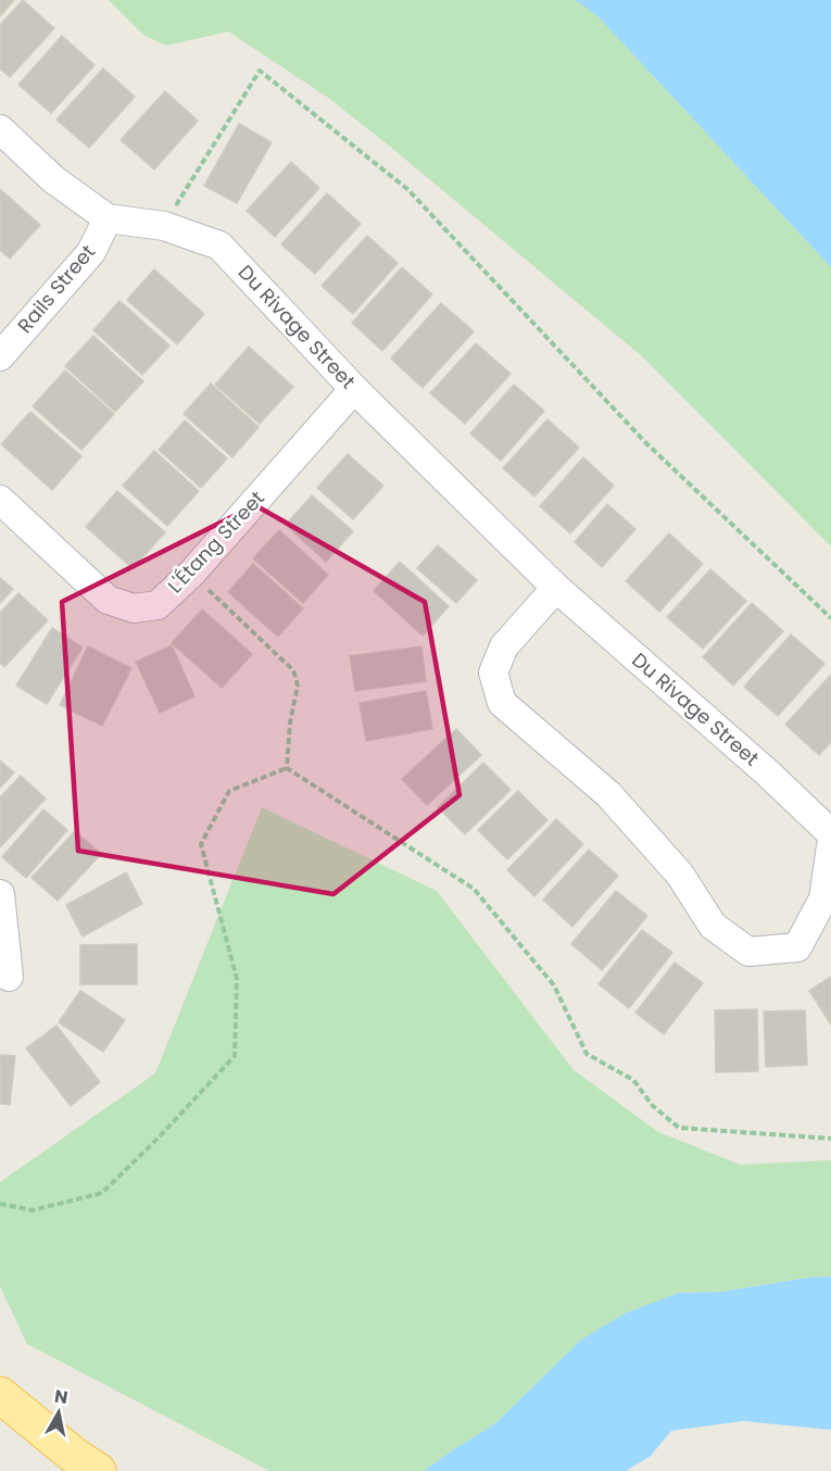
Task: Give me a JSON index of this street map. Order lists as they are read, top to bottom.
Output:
{
  "streets": {
    "street": ["Rails Street", "Du Rivage Street", "L'Étang Street"]
  },
  "crossings": [
    ["Rails Street", "Du Rivage Street"],
    ["Du Rivage Street", "L'Étang Street"]
  ],
  "north": "top"
}
